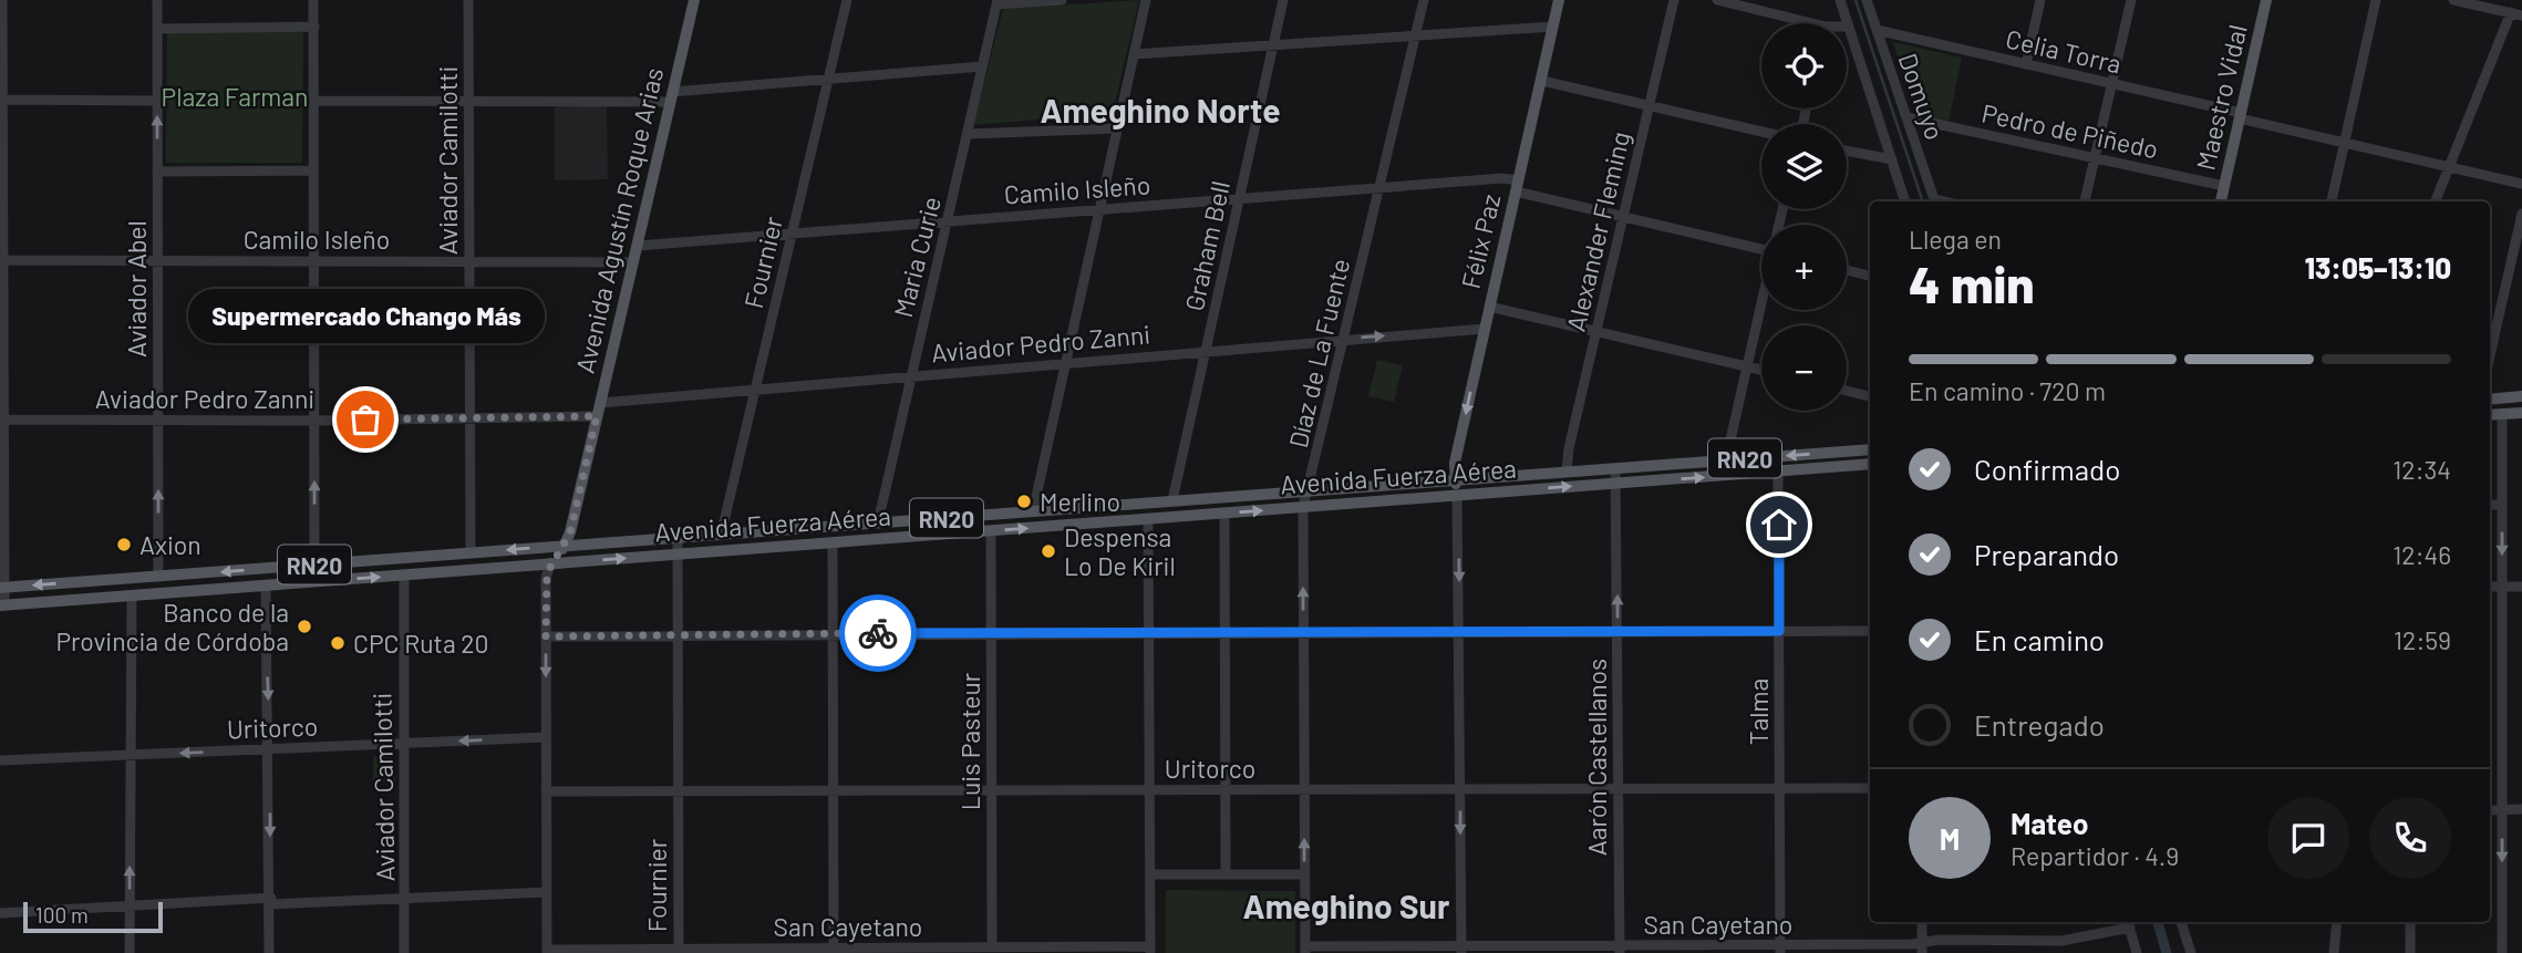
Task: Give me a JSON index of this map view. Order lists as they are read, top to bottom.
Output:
{
  "streets": {
    "main road": [
      "Maestro Vidal",
      "Avenida Agustín Roque Arias",
      "Félix Paz",
      "RN20",
      "Avenida Fuerza Aérea"
    ],
    "street": [
      "Celia Torra",
      "Domuyo",
      "Pedro de Piñedo",
      "Aviador Camilotti",
      "Camilo Isleño",
      "Alexander Fleming",
      "Graham Bell",
      "Maria Curie",
      "Fournier",
      "Aviador Abel",
      "Aviador Pedro Zanni",
      "Díaz de La Fuente",
      "Talma",
      "Uritorco",
      "Luis Pasteur",
      "Aarón Castellanos",
      "San Cayetano"
    ]
  },
  "crossings": [
    ["Celia Torra", "Domuyo"],
    ["Celia Torra", "Maestro Vidal"],
    ["Domuyo", "Pedro de Piñedo"],
    ["Maestro Vidal", "Pedro de Piñedo"],
    ["Aviador Camilotti", "Camilo Isleño"],
    ["Aviador Camilotti", "Aviador Pedro Zanni"],
    ["Aviador Camilotti", "Avenida Fuerza Aérea"],
    ["Aviador Camilotti", "Uritorco"],
    ["Camilo Isleño", "Avenida Agustín Roque Arias"],
    ["Camilo Isleño", "Alexander Fleming"],
    ["Camilo Isleño", "Félix Paz"],
    ["Camilo Isleño", "Graham Bell"],
    ["Camilo Isleño", "Maria Curie"],
    ["Camilo Isleño", "Fournier"],
    ["Camilo Isleño", "Aviador Abel"],
    ["Camilo Isleño", "Díaz de La Fuente"],
    ["Avenida Agustín Roque Arias", "Aviador Pedro Zanni"],
    ["Avenida Agustín Roque Arias", "Avenida Fuerza Aérea"],
    ["Alexander Fleming", "Avenida Fuerza Aérea"],
    ["Félix Paz", "Aviador Pedro Zanni"],
    ["Félix Paz", "Avenida Fuerza Aérea"],
    ["Graham Bell", "Aviador Pedro Zanni"],
    ["Graham Bell", "Avenida Fuerza Aérea"],
    ["Maria Curie", "Aviador Pedro Zanni"],
    ["Maria Curie", "Avenida Fuerza Aérea"],
    ["Fournier", "Aviador Pedro Zanni"],
    ["Fournier", "Avenida Fuerza Aérea"],
    ["Fournier", "Uritorco"],
    ["Fournier", "San Cayetano"],
    ["Aviador Abel", "Aviador Pedro Zanni"],
    ["Aviador Abel", "Avenida Fuerza Aérea"],
    ["Aviador Pedro Zanni", "Díaz de La Fuente"],
    ["Díaz de La Fuente", "Avenida Fuerza Aérea"],
    ["Díaz de La Fuente", "Uritorco"],
    ["Díaz de La Fuente", "San Cayetano"],
    ["Avenida Fuerza Aérea", "Talma"],
    ["Avenida Fuerza Aérea", "Luis Pasteur"],
    ["Avenida Fuerza Aérea", "Aarón Castellanos"],
    ["Talma", "Uritorco"],
    ["Talma", "San Cayetano"],
    ["Uritorco", "Luis Pasteur"],
    ["Uritorco", "Aarón Castellanos"],
    ["Luis Pasteur", "San Cayetano"],
    ["Aarón Castellanos", "San Cayetano"]
  ],
  "one_way": ["Aviador Abel"],
  "districts": ["Ameghino Norte", "Ameghino Sur"],
  "parks": ["Plaza Farman"],
  "places": [
    "Supermercado Chango Más",
    "Merlino",
    "Axion",
    "Despensa Lo De Kiril",
    "Banco de la Provincia de Córdoba",
    "CPC Ruta 20"
  ],
  "scale_bar": "100 m",
  "page": {
    "map_buttons": ["+", "−"],
    "heading": ["4 min", "Llega en", "13:05–13:10"],
    "panel": ["Mateo", "Repartidor · 4.9"],
    "bubble": "Supermercado Chango Más",
    "bar": "En camino · 720 m",
    "list": [
      ["Confirmado", "12:34"],
      ["Preparando", "12:46"],
      ["En camino", "12:59"],
      "Entregado"
    ],
    "round": "M",
    "scale": "100 m"
  }
}
